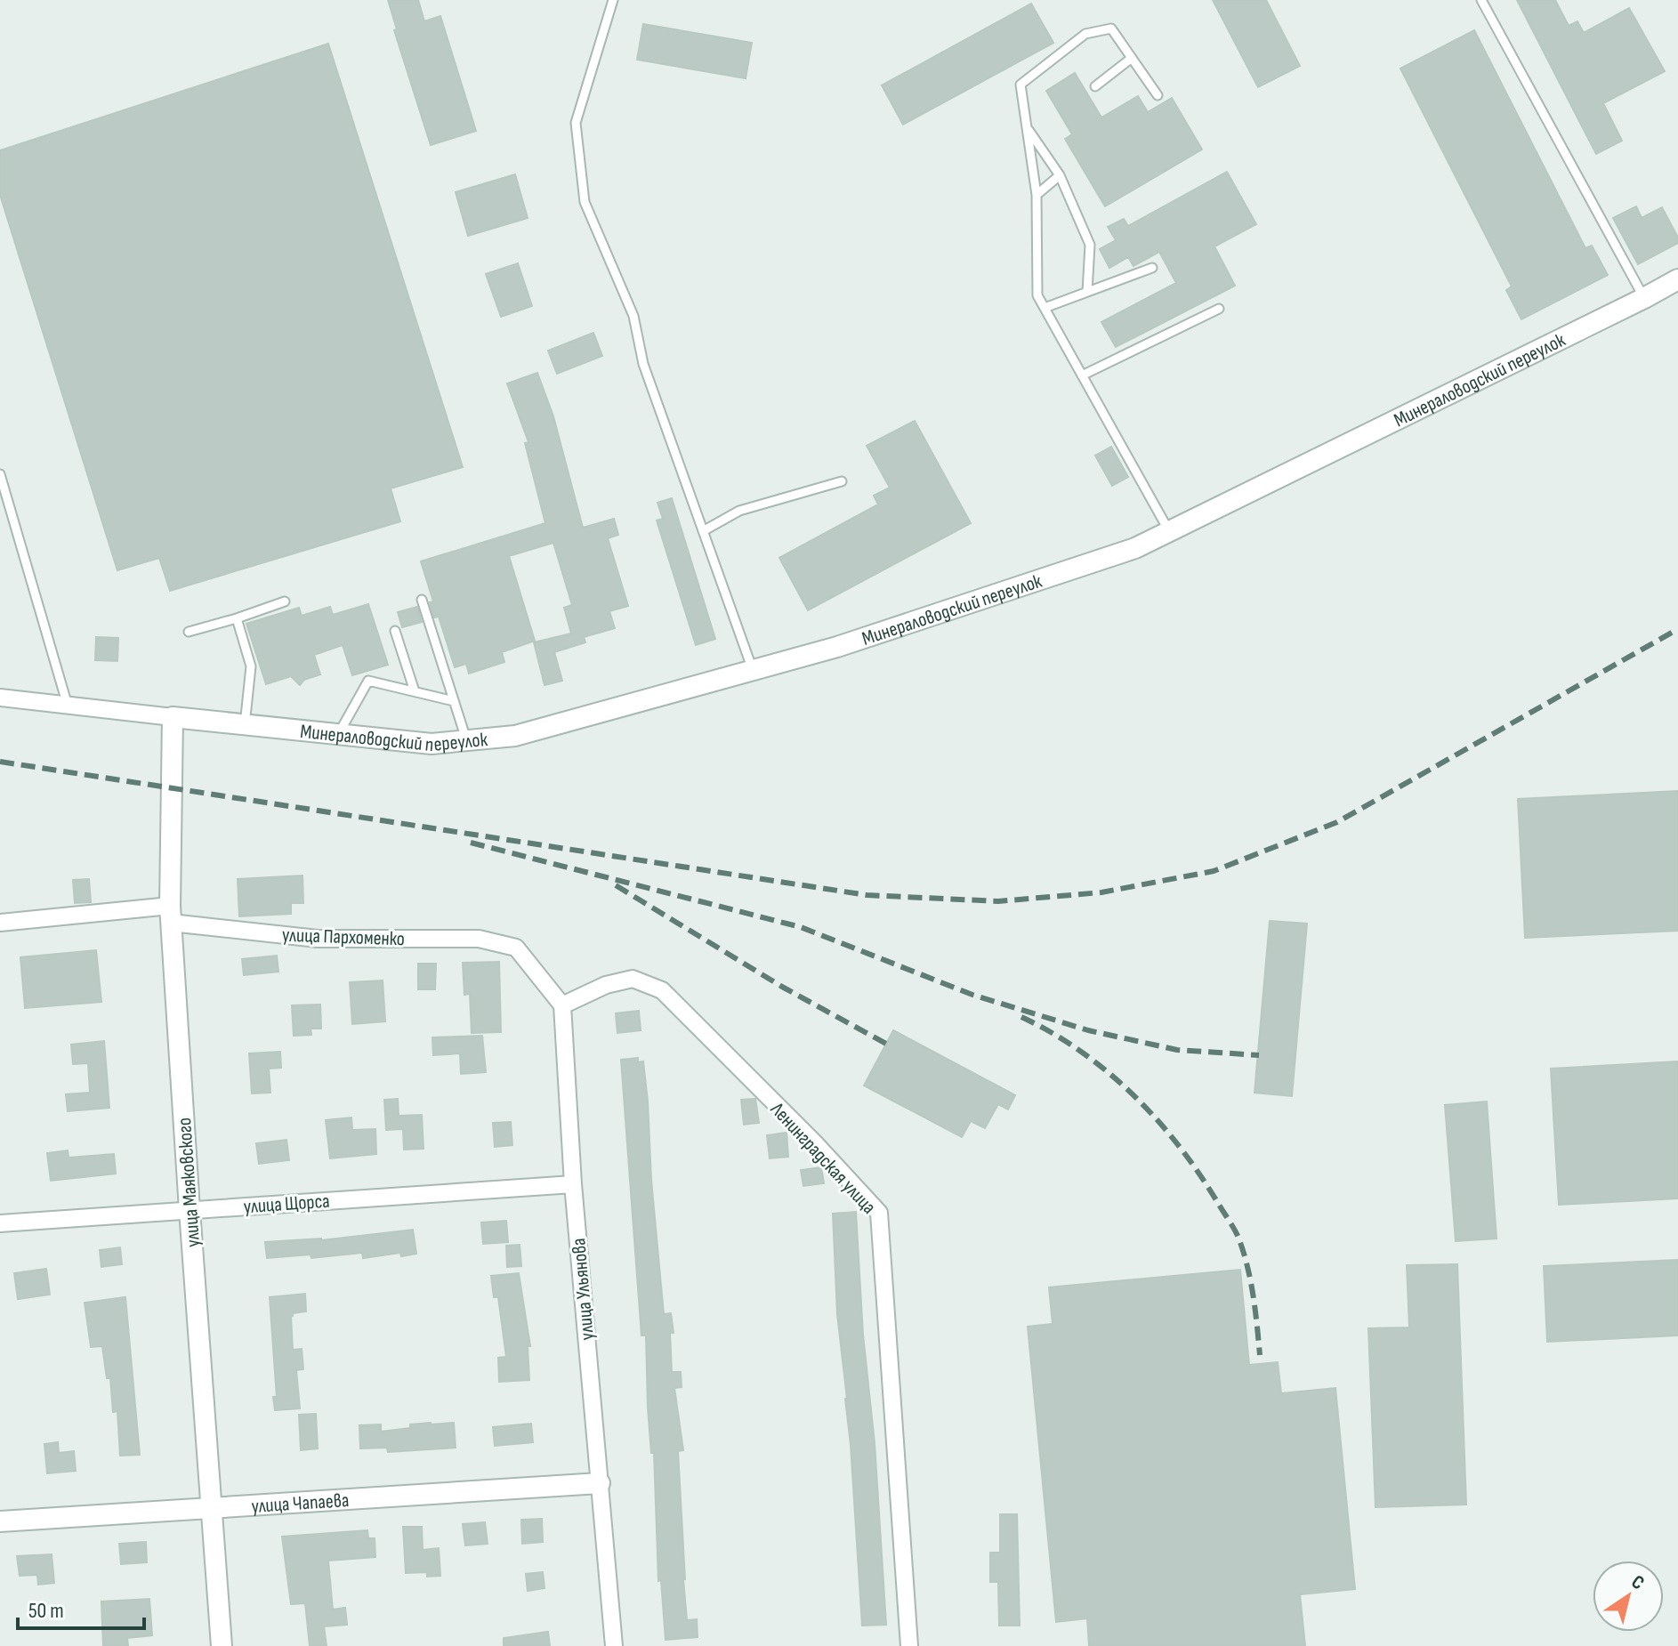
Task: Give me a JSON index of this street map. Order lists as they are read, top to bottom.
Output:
{
  "streets": {
    "street": [
      "Минераловодский переулок",
      "улица Пархоменко",
      "Ленинградская улица",
      "улица Маяковского",
      "улица Щорса",
      "улица Ульянова",
      "улица Чапаева"
    ]
  },
  "crossings": [
    ["Минераловодский переулок", "улица Маяковского"],
    ["улица Пархоменко", "Ленинградская улица"],
    ["улица Пархоменко", "улица Маяковского"],
    ["улица Пархоменко", "улица Ульянова"],
    ["Ленинградская улица", "улица Ульянова"],
    ["улица Маяковского", "улица Щорса"],
    ["улица Маяковского", "улица Чапаева"],
    ["улица Щорса", "улица Ульянова"],
    ["улица Ульянова", "улица Чапаева"]
  ],
  "scale_bar": "50 m",
  "north": "top right"
}
